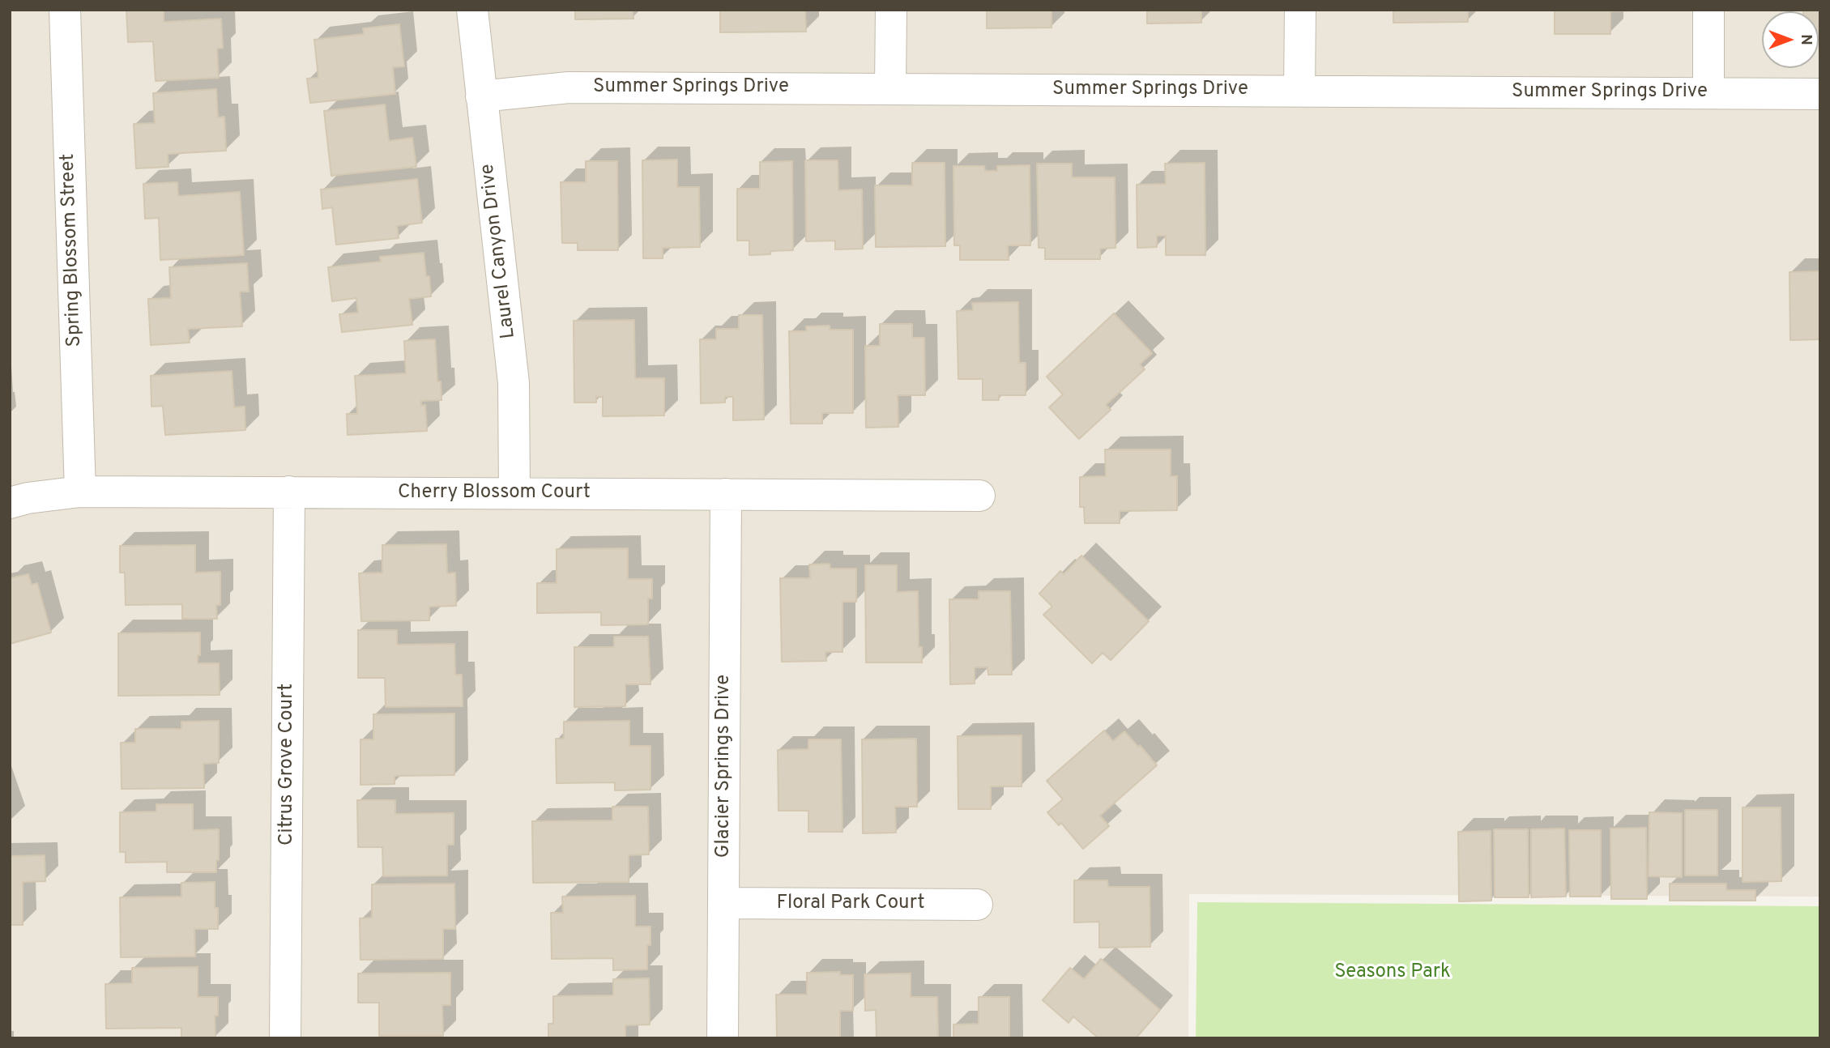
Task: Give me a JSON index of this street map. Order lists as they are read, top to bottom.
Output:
{
  "streets": {
    "street": [
      "Summer Springs Drive",
      "Spring Blossom Street",
      "Laurel Canyon Drive",
      "Cherry Blossom Court",
      "Citrus Grove Court",
      "Glacier Springs Drive",
      "Floral Park Court"
    ]
  },
  "crossings": [
    ["Summer Springs Drive", "Laurel Canyon Drive"],
    ["Spring Blossom Street", "Cherry Blossom Court"],
    ["Laurel Canyon Drive", "Cherry Blossom Court"],
    ["Cherry Blossom Court", "Citrus Grove Court"],
    ["Cherry Blossom Court", "Glacier Springs Drive"],
    ["Glacier Springs Drive", "Floral Park Court"]
  ],
  "parks": ["Seasons Park"],
  "north": "right"
}
